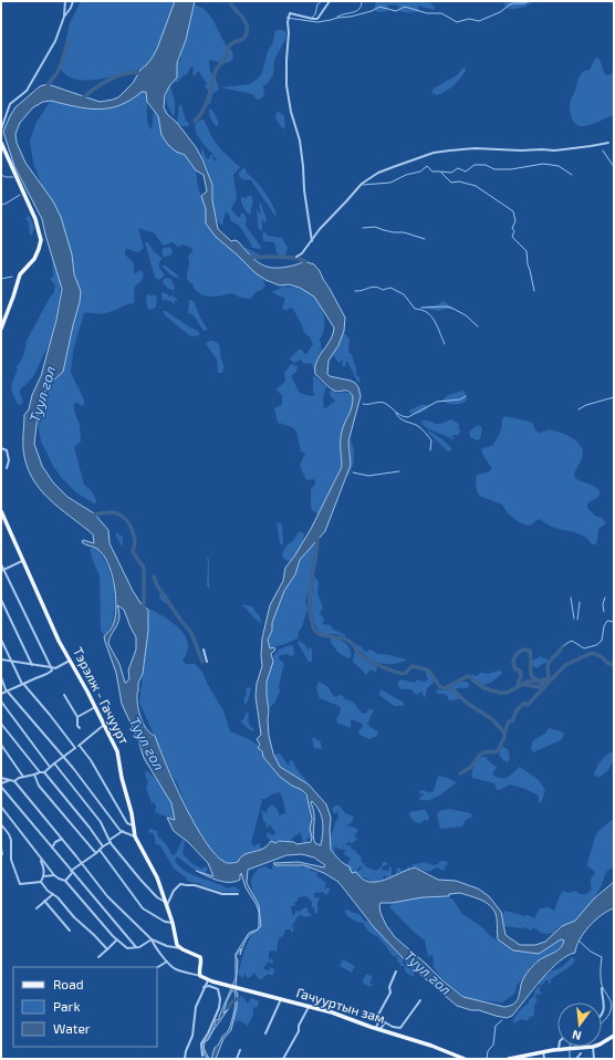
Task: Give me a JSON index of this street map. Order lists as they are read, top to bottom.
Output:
{
  "streets": {
    "main road": ["Тэрэлж - Гачуурт", "Гачууртын зам"]
  },
  "water": ["Туул гол"],
  "legend": ["Road", "Park", "Water"],
  "north": "bottom"
}
